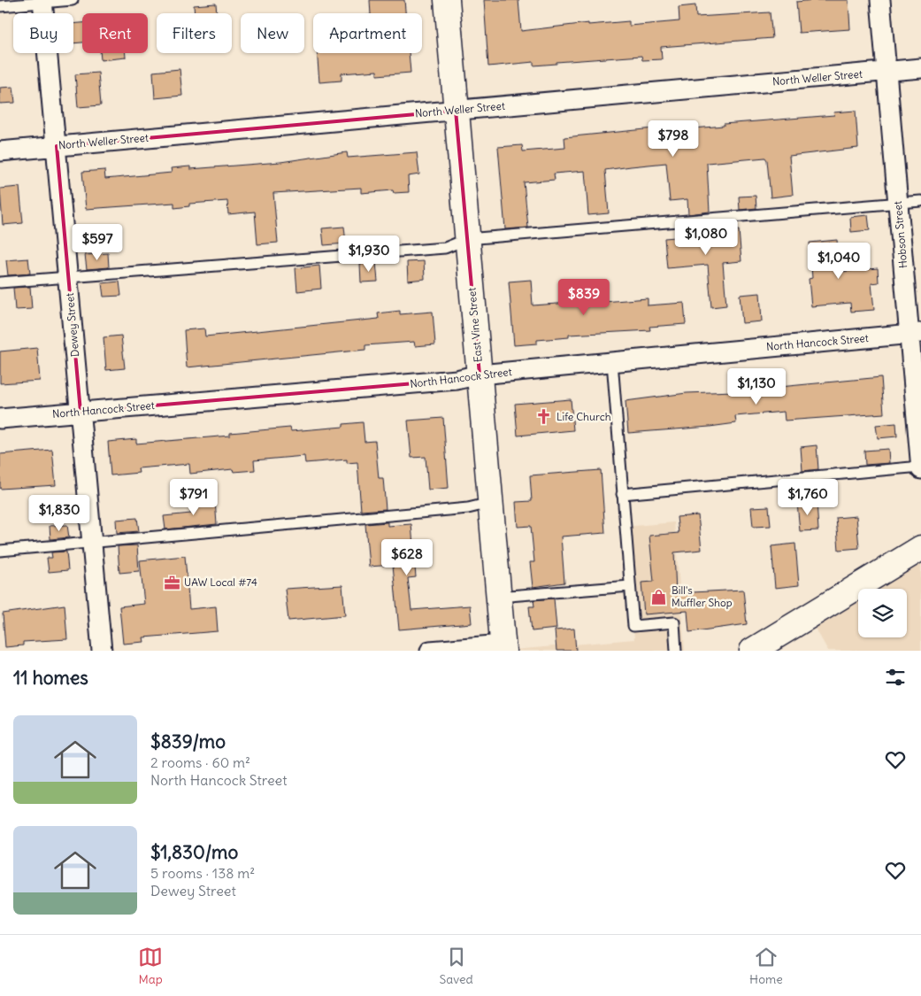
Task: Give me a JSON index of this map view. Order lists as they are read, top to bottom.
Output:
{
  "streets": {
    "street": [
      "North Weller Street",
      "Hobson Street",
      "Dewey Street",
      "East Vine Street",
      "North Hancock Street"
    ]
  },
  "crossings": [
    ["North Weller Street", "Hobson Street"],
    ["North Weller Street", "Dewey Street"],
    ["North Weller Street", "East Vine Street"],
    ["Hobson Street", "North Hancock Street"],
    ["Dewey Street", "North Hancock Street"],
    ["East Vine Street", "North Hancock Street"]
  ],
  "places": {
    "church": ["Life Church"],
    "office": ["UAW Local #74"],
    "shop": ["Bill's Muffler Shop"]
  },
  "page": {
    "chip": [
      "Buy",
      "Rent",
      "Filters",
      "New",
      "Apartment"
    ],
    "price": [
      "$798",
      "$1,080",
      "$597",
      "$1,930",
      "$1,040",
      "$839",
      "$1,130",
      "$791",
      "$1,760",
      "$1,830",
      "$628"
    ],
    "heading": "11 homes",
    "list": [
      {
        "name": "$839/mo",
        "note": "2 rooms · 60 m² · North Hancock Street"
      },
      {
        "name": "$1,830/mo",
        "note": "5 rooms · 138 m² · Dewey Street"
      }
    ],
    "tabs": ["Map", "Saved", "Home"]
  }
}
